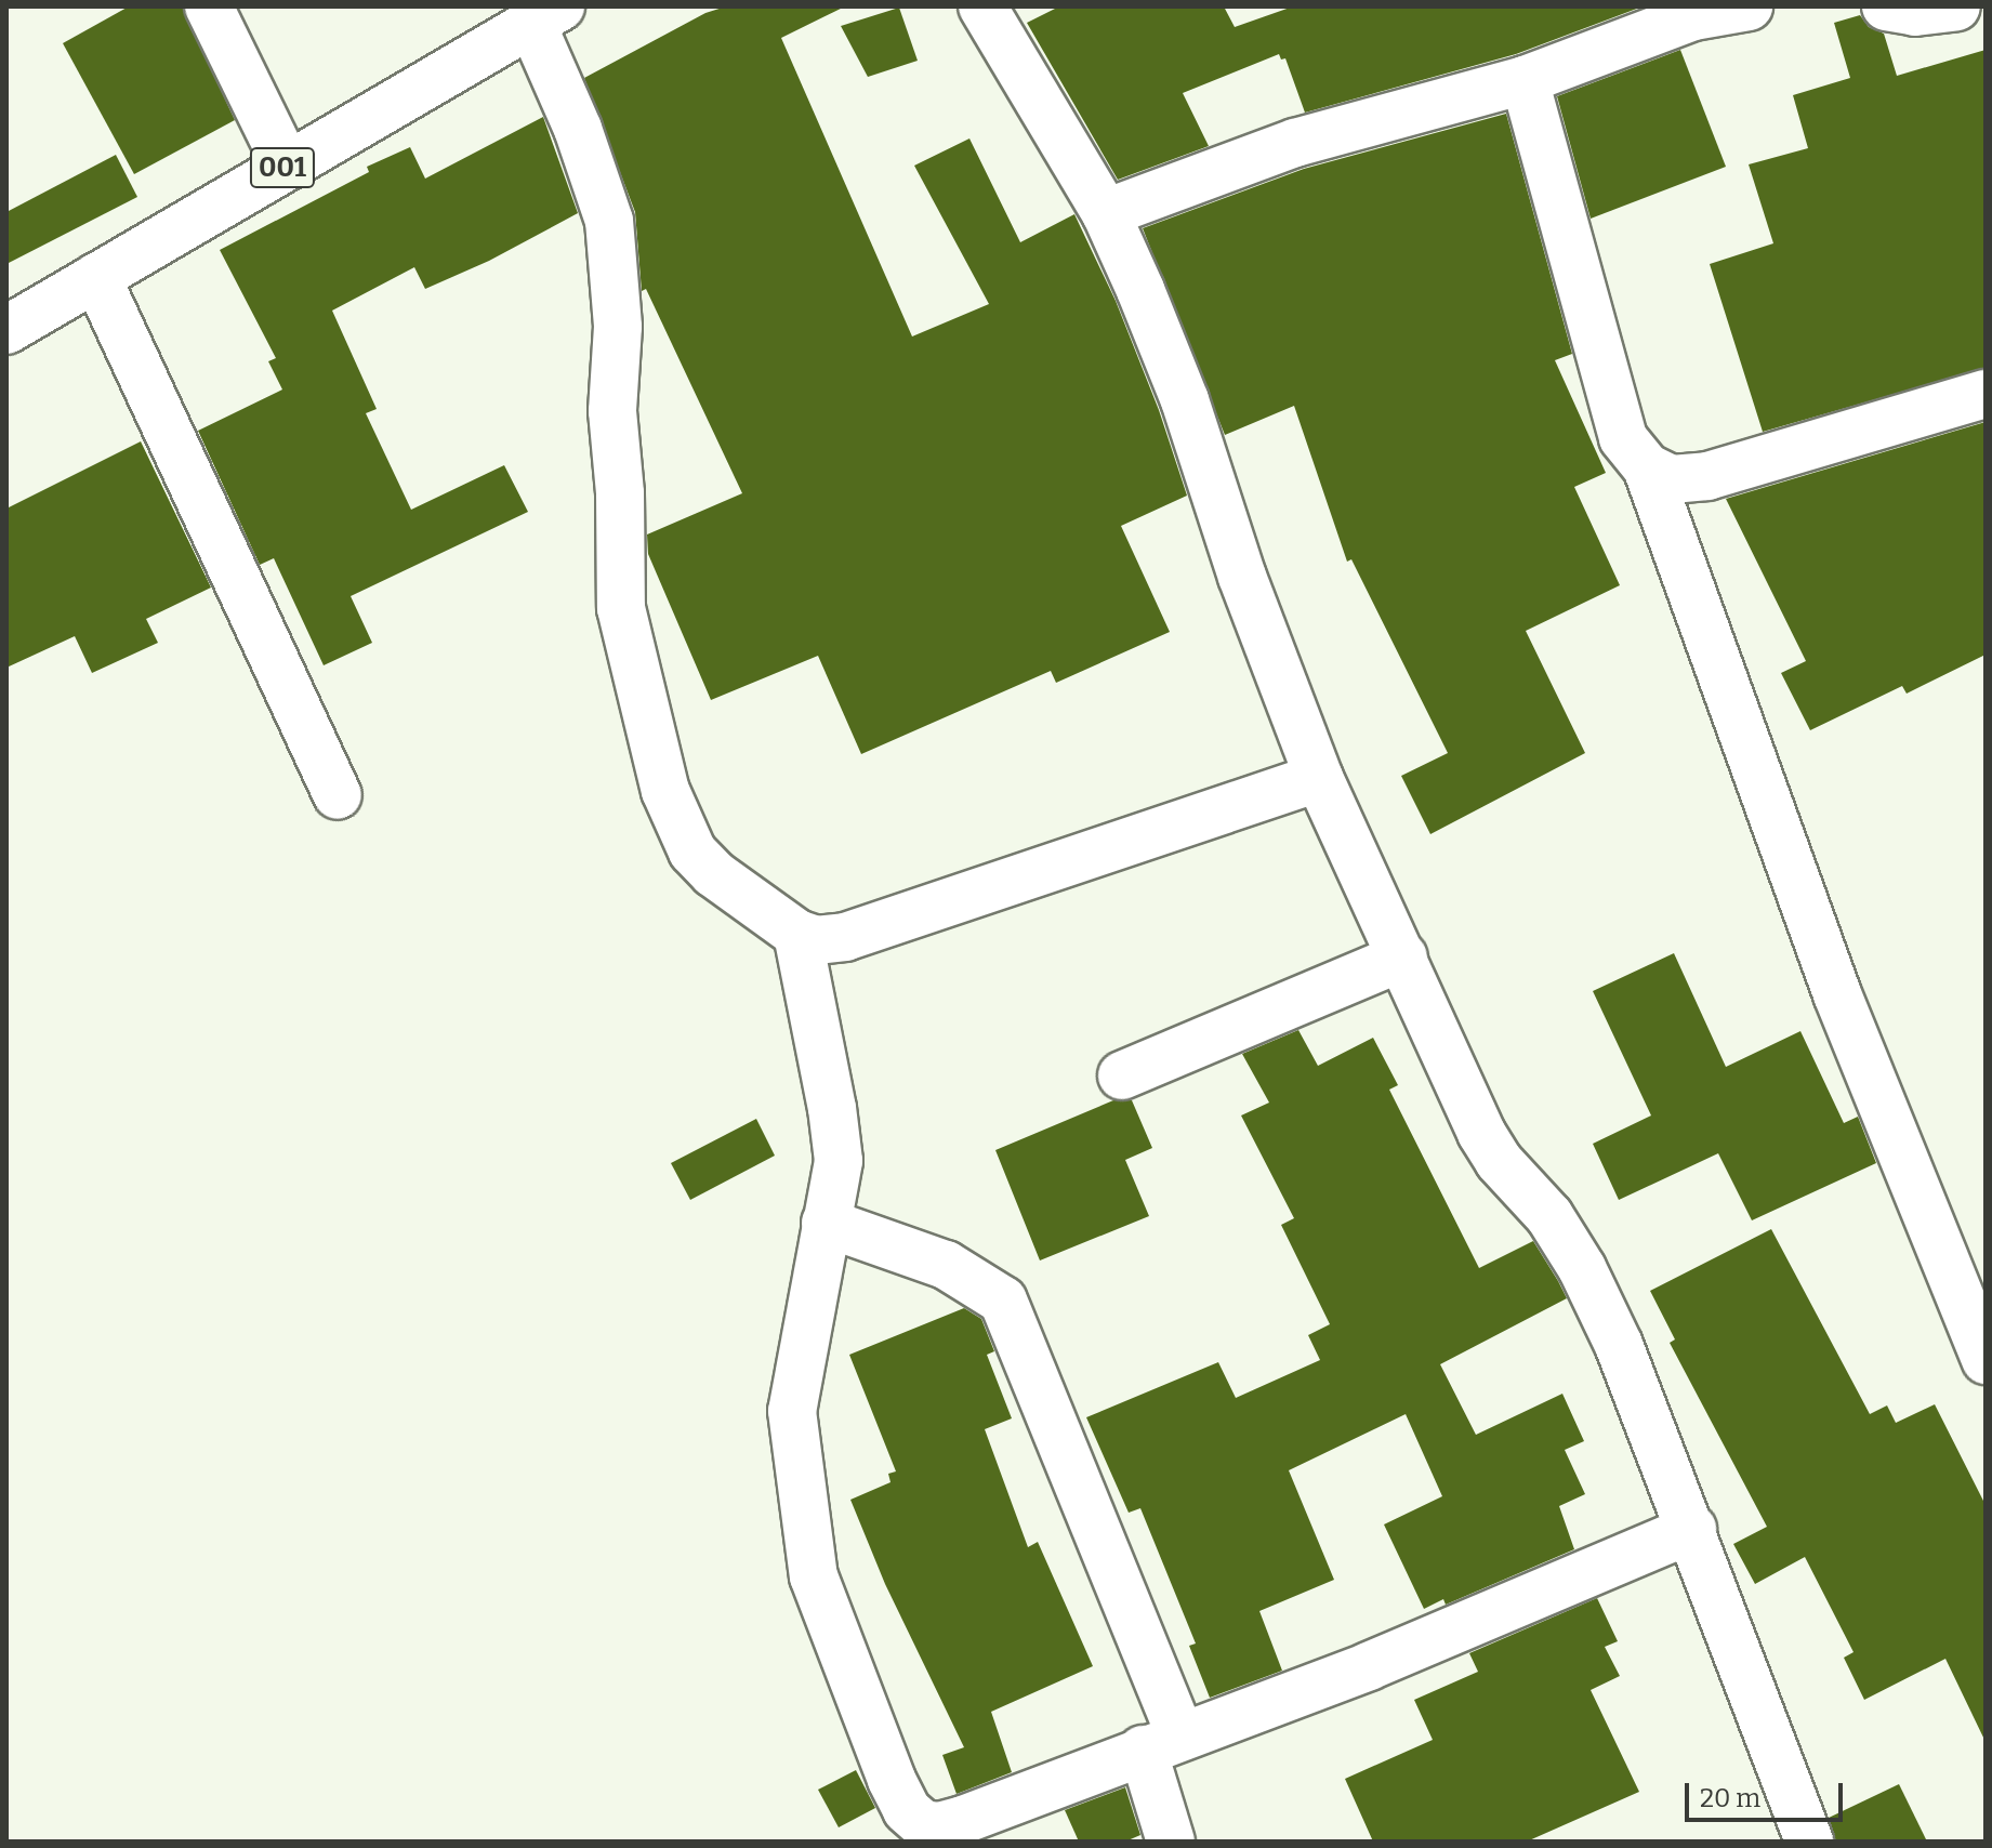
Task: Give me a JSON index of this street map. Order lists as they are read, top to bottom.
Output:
{
  "streets": {
    "street": ["001"]
  },
  "scale_bar": "20 m"
}
